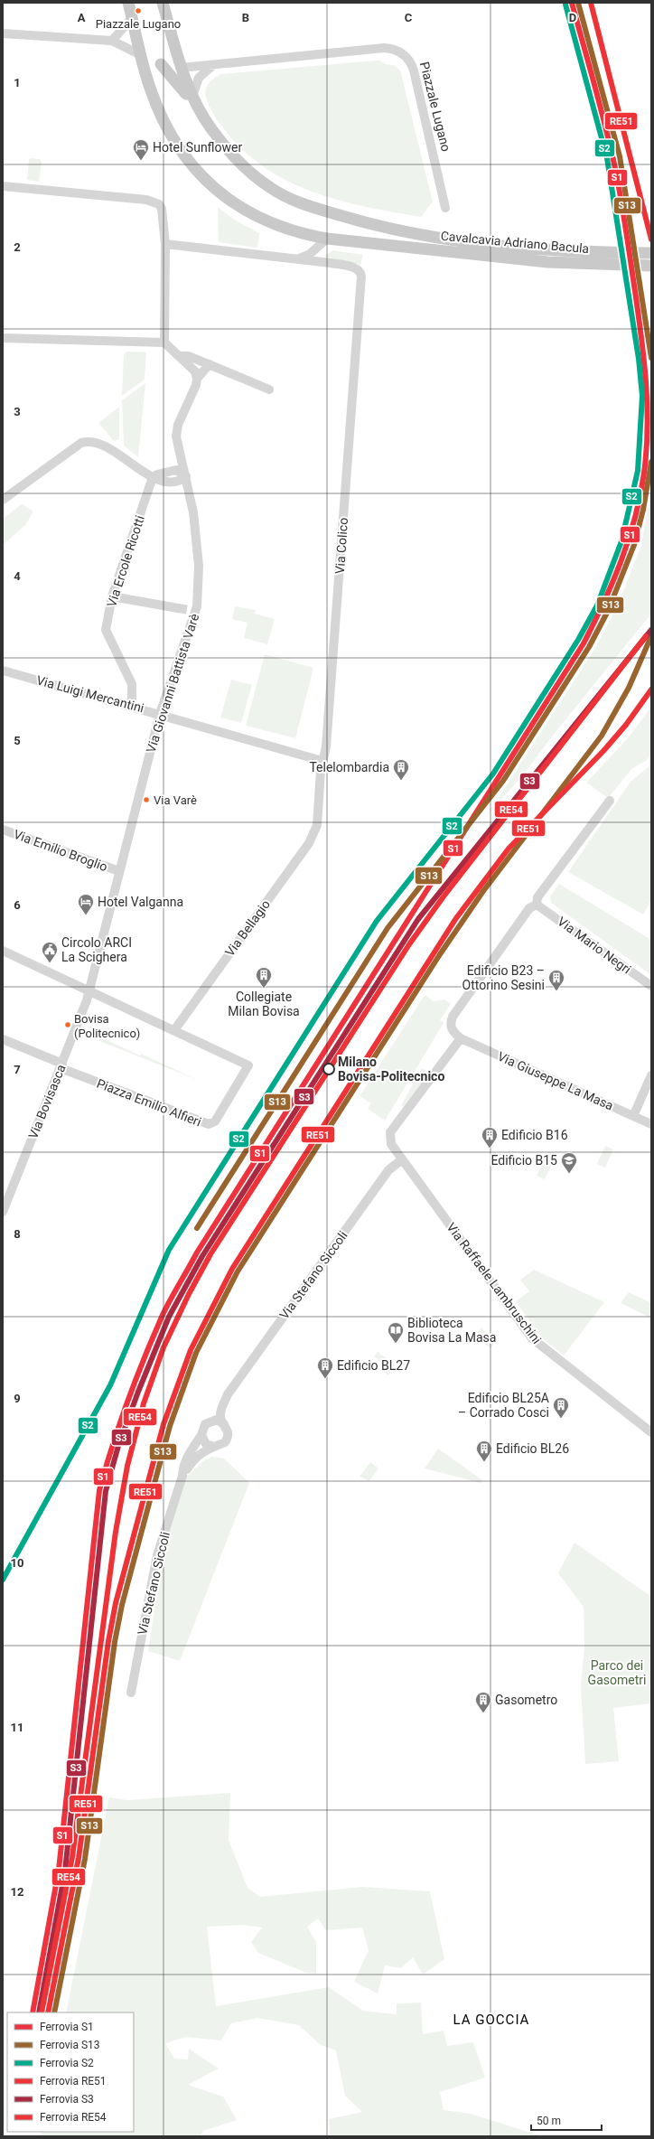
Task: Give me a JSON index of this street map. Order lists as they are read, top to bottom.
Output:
{
  "streets": {
    "main road": ["Piazzale Lugano", "Cavalcavia Adriano Bacula"],
    "street": [
      "Via Colico",
      "Via Ercole Ricotti",
      "Via Giovanni Battista Varè",
      "Via Luigi Mercantini",
      "Via Emilio Broglio",
      "Via Bellagio",
      "Via Mario Negri",
      "Via Giuseppe La Masa",
      "Via Bovisasca",
      "Piazza Emilio Alfieri",
      "Via Stefano Siccoli",
      "Via Raffaele Lambruschini"
    ]
  },
  "crossings": [
    ["Piazzale Lugano", "Cavalcavia Adriano Bacula"],
    ["Via Colico", "Via Luigi Mercantini"],
    ["Via Colico", "Via Bellagio"],
    ["Via Ercole Ricotti", "Via Luigi Mercantini"],
    ["Via Giovanni Battista Varè", "Via Luigi Mercantini"],
    ["Via Giovanni Battista Varè", "Via Emilio Broglio"],
    ["Via Giovanni Battista Varè", "Via Bovisasca"],
    ["Via Giovanni Battista Varè", "Piazza Emilio Alfieri"],
    ["Via Bellagio", "Piazza Emilio Alfieri"],
    ["Via Giuseppe La Masa", "Via Raffaele Lambruschini"],
    ["Via Bovisasca", "Piazza Emilio Alfieri"],
    ["Via Stefano Siccoli", "Via Raffaele Lambruschini"]
  ],
  "districts": ["LA GOCCIA"],
  "parks": ["Parco dei Gasometri"],
  "places": {
    "other": [
      "Piazzale Lugano",
      "Via Varè",
      "Bovisa (Politecnico)",
      "Milano Bovisa-Politecnico"
    ],
    "hotel": ["Hotel Sunflower", "Hotel Valganna"],
    "building": [
      "Telelombardia",
      "Collegiate Milan Bovisa",
      "Edificio B23 – Ottorino Sesini",
      "Edificio B16",
      "Edificio BL27",
      "Edificio BL25A – Corrado Cosci",
      "Edificio BL26",
      "Gasometro"
    ],
    "public building": ["Circolo ARCI La Scighera"],
    "school or university": ["Edificio B15"],
    "library": ["Biblioteca Bovisa La Masa"]
  },
  "lines": [
    "rail line S1",
    "rail line S13",
    "rail line RE51",
    "rail line S2",
    "rail line S3",
    "rail line RE54"
  ],
  "legend": [
    "Ferrovia S1",
    "Ferrovia S13",
    "Ferrovia S2",
    "Ferrovia RE51",
    "Ferrovia S3",
    "Ferrovia RE54"
  ],
  "scale_bar": "50 m",
  "grid": {
    "columns": [
      "A",
      "B",
      "C",
      "D"
    ],
    "rows": [
      "1",
      "2",
      "3",
      "4",
      "5",
      "6",
      "7",
      "8",
      "9",
      "10",
      "11",
      "12"
    ]
  }
}
